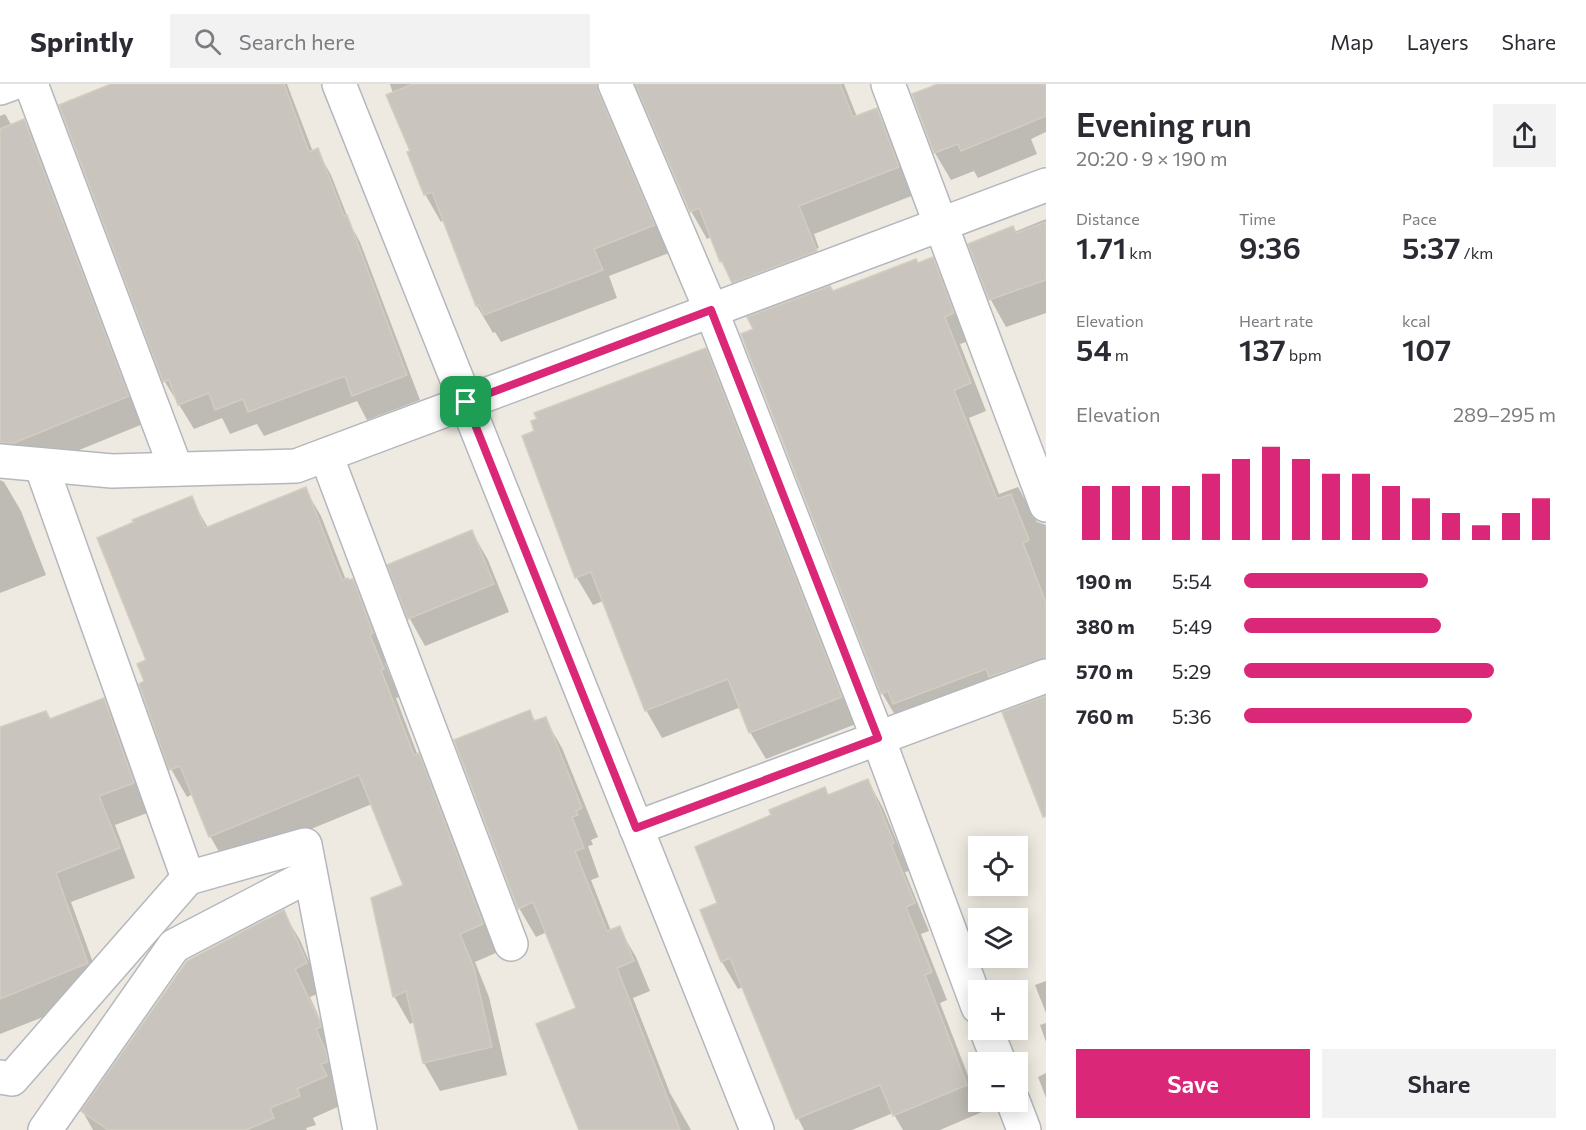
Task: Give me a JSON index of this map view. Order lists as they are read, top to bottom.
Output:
{
  "page": {
    "header": "Sprintly",
    "search": "Search here",
    "nav": ["Map", "Layers", "Share"],
    "heading": ["Evening run", "20:20 · 9 × 190 m"],
    "stats": [
      ["Distance", "1.71 km"],
      ["Time", "9:36"],
      ["Pace", "5:37 /km"],
      ["Elevation", "54 m"],
      ["Heart rate", "137 bpm"],
      ["kcal", "107"]
    ],
    "chart": ["Elevation", "289–295 m"],
    "list": [
      {
        "name": "190 m",
        "note": "5:54"
      },
      {
        "name": "380 m",
        "note": "5:49"
      },
      {
        "name": "570 m",
        "note": "5:29"
      },
      {
        "name": "760 m",
        "note": "5:36"
      }
    ],
    "map_buttons": ["+", "−"],
    "buttons": ["Save", "Share"]
  }
}
